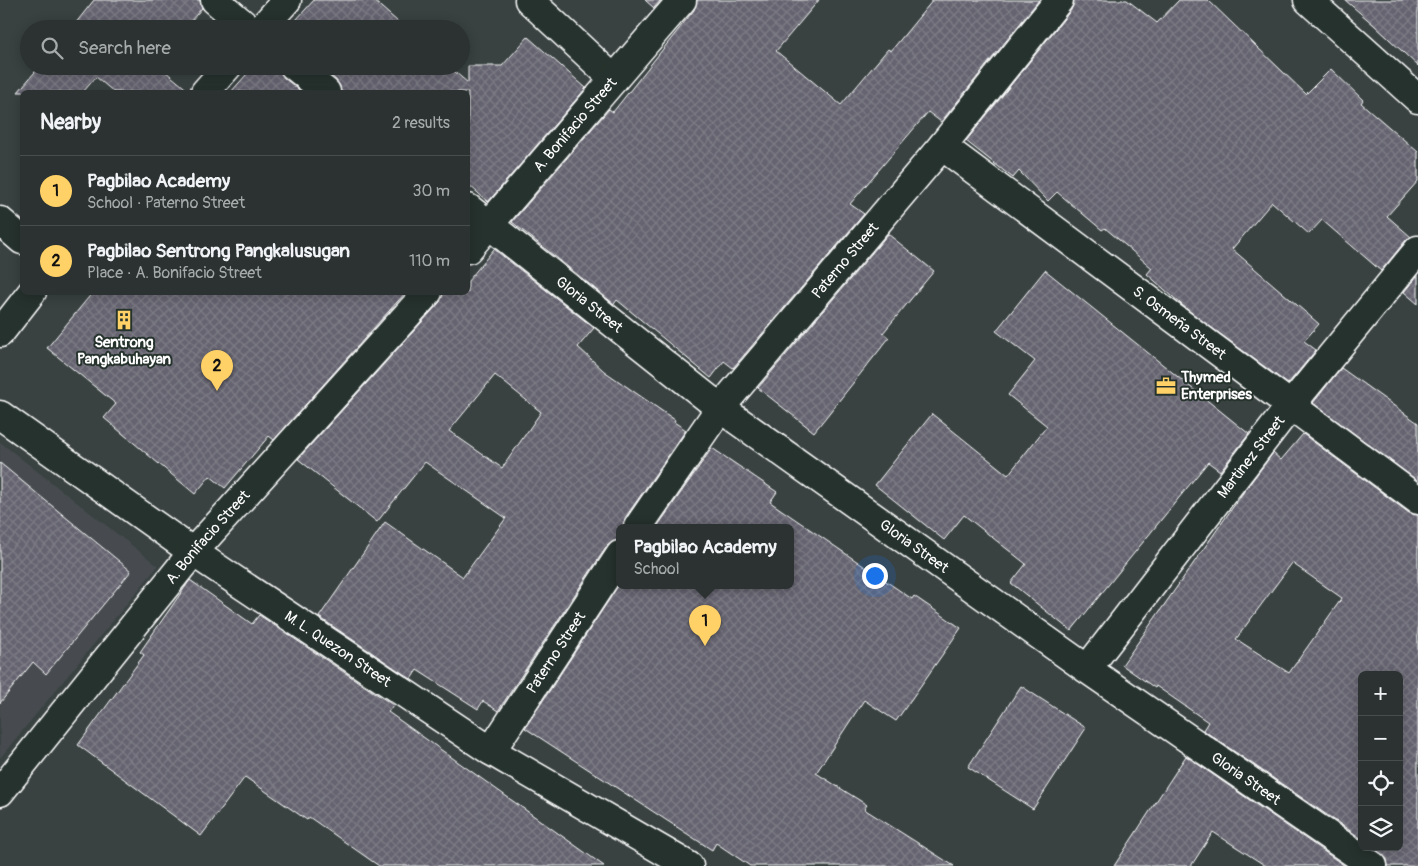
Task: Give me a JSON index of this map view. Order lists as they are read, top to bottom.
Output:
{
  "streets": {
    "street": [
      "A. Bonifacio Street",
      "Paterno Street",
      "Gloria Street",
      "S. Osmeña Street",
      "Martinez Street",
      "M. L. Quezon Street"
    ]
  },
  "crossings": [
    ["A. Bonifacio Street", "Gloria Street"],
    ["A. Bonifacio Street", "M. L. Quezon Street"],
    ["Paterno Street", "Gloria Street"],
    ["Paterno Street", "S. Osmeña Street"],
    ["Paterno Street", "M. L. Quezon Street"],
    ["Gloria Street", "Martinez Street"],
    ["S. Osmeña Street", "Martinez Street"]
  ],
  "places": {
    "building": ["Sentrong Pangkabuhayan"],
    "office": ["Thymed Enterprises"]
  },
  "page": {
    "search": "Search here",
    "heading": ["Nearby", "2 results"],
    "list": [
      {
        "mark": "1",
        "name": "Pagbilao Academy",
        "note": "School · Paterno Street",
        "value": "30 m"
      },
      {
        "mark": "2",
        "name": "Pagbilao Sentrong Pangkalusugan",
        "note": "Place · A. Bonifacio Street",
        "value": "110 m"
      }
    ],
    "pins": ["2", "1"],
    "popup": ["Pagbilao Academy", "School"],
    "map_buttons": ["+", "−"]
  }
}
